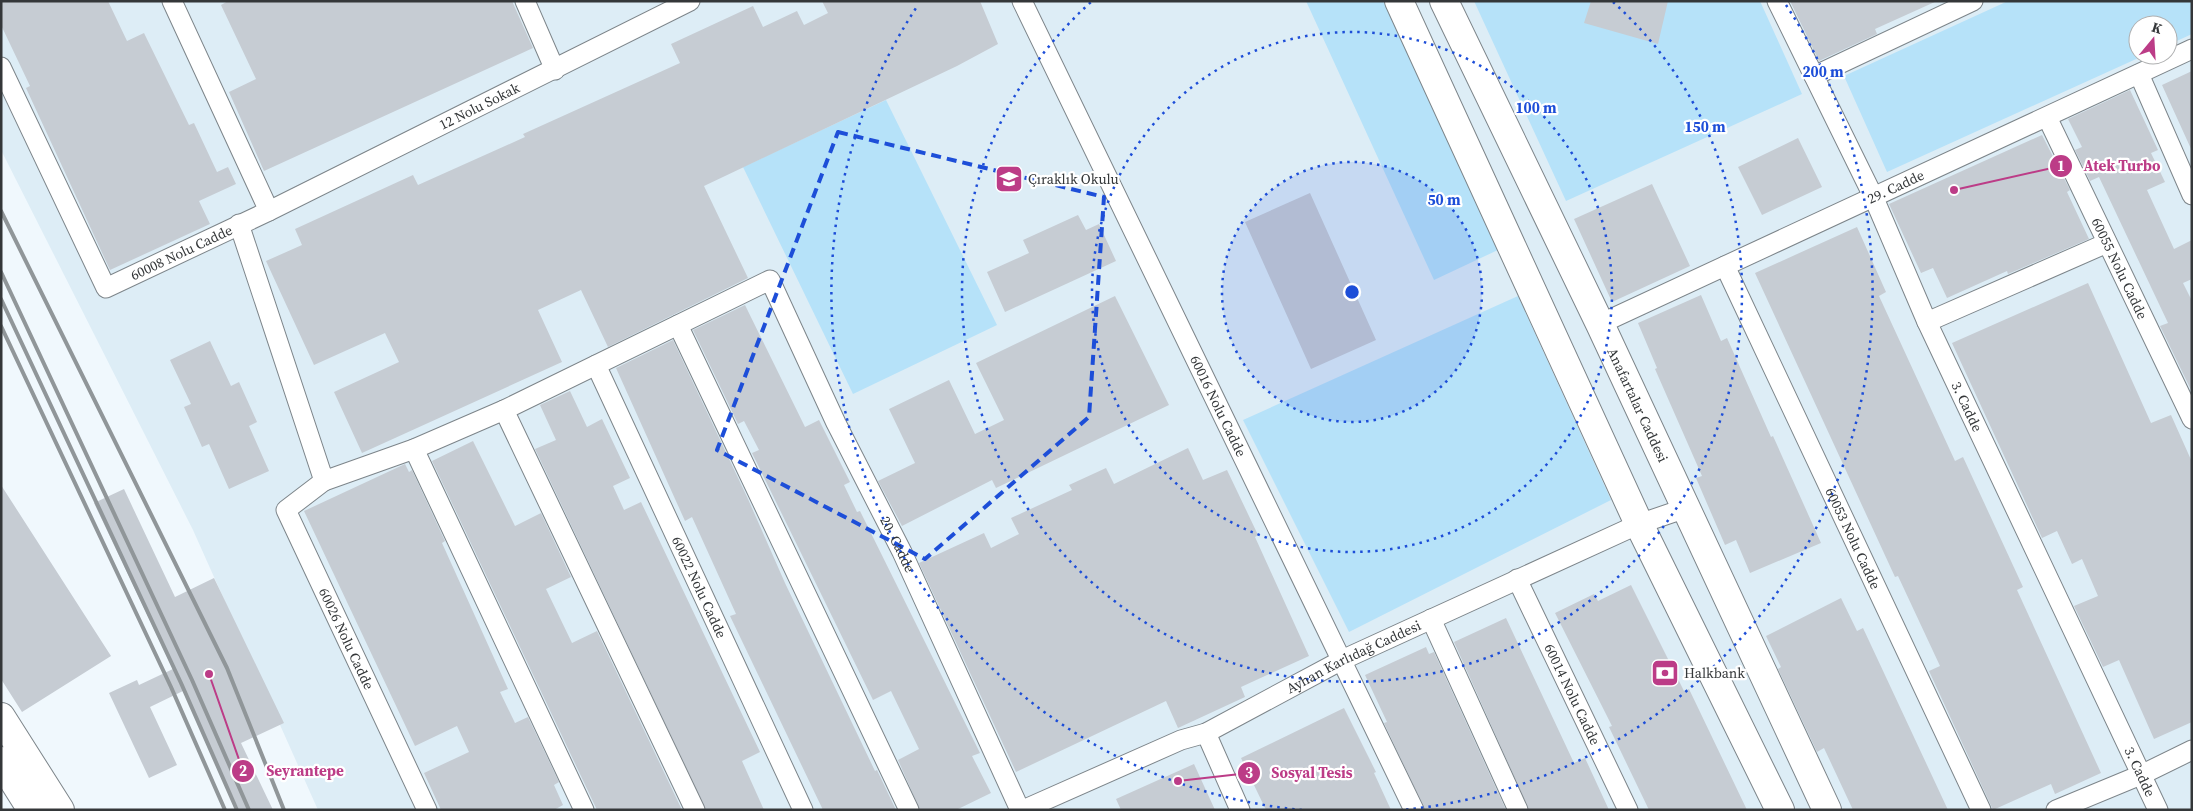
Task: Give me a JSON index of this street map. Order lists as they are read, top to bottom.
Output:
{
  "streets": {
    "main road": ["Anafartalar Caddesi"],
    "street": [
      "12 Nolu Sokak",
      "29. Cadde",
      "60008 Nolu Cadde",
      "60055 Nolu Cadde",
      "60016 Nolu Cadde",
      "3. Cadde",
      "60053 Nolu Cadde",
      "20. Cadde",
      "60022 Nolu Cadde",
      "60026 Nolu Cadde",
      "Ayhan Karlıdağ Caddesi",
      "60014 Nolu Cadde"
    ]
  },
  "crossings": [
    ["12 Nolu Sokak", "60008 Nolu Cadde"],
    ["29. Cadde", "60055 Nolu Cadde"],
    ["29. Cadde", "Anafartalar Caddesi"],
    ["29. Cadde", "3. Cadde"],
    ["29. Cadde", "60053 Nolu Cadde"],
    ["60016 Nolu Cadde", "Ayhan Karlıdağ Caddesi"],
    ["Anafartalar Caddesi", "Ayhan Karlıdağ Caddesi"],
    ["20. Cadde", "Ayhan Karlıdağ Caddesi"],
    ["Ayhan Karlıdağ Caddesi", "60014 Nolu Cadde"]
  ],
  "places": {
    "school or university": ["Çıraklık Okulu"],
    "other": ["Atek Turbo", "Seyrantepe", "Sosyal Tesis"],
    "bank": ["Halkbank"]
  },
  "north": "top",
  "rings": [
    "200 m",
    "100 m",
    "150 m",
    "50 m"
  ]
}
